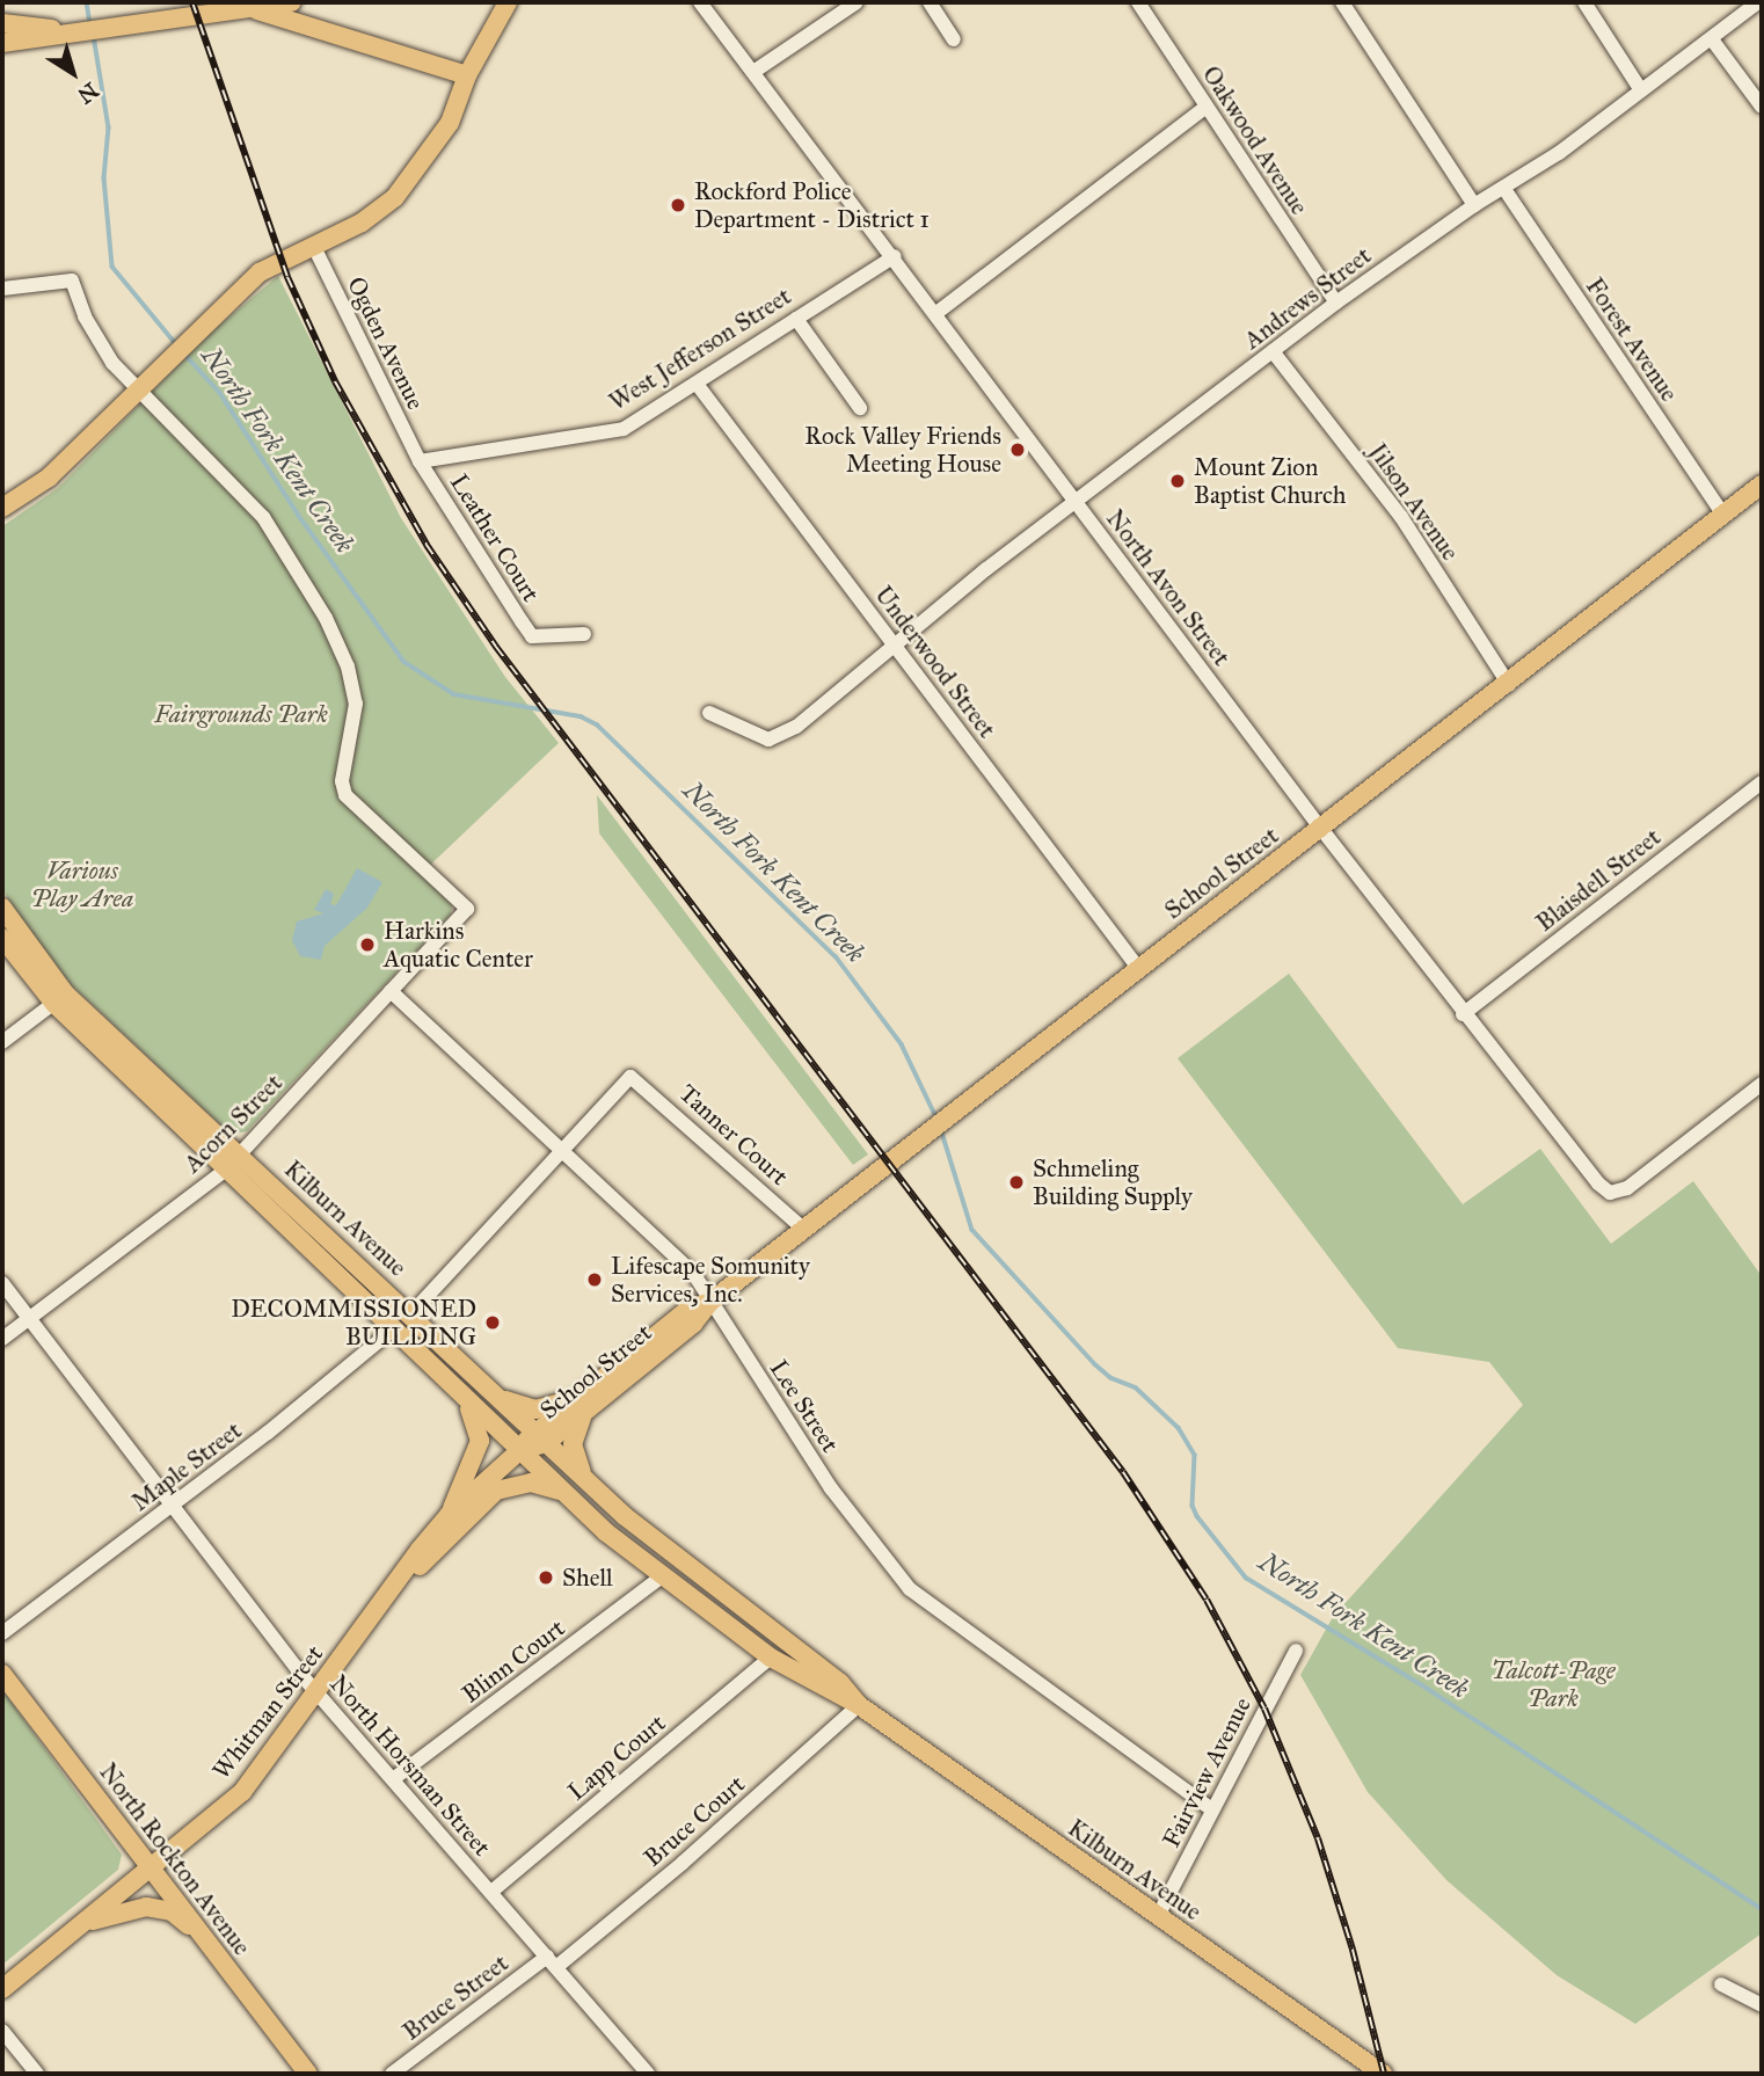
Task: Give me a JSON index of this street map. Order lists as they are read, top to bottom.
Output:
{
  "streets": {
    "main road": [
      "School Street",
      "Kilburn Avenue",
      "Whitman Street",
      "North Rockton Avenue"
    ],
    "street": [
      "Oakwood Avenue",
      "Andrews Street",
      "Forest Avenue",
      "Ogden Avenue",
      "West Jefferson Street",
      "Jilson Avenue",
      "Leather Court",
      "North Avon Street",
      "Underwood Street",
      "Blaisdell Street",
      "Acorn Street",
      "Tanner Court",
      "Lee Street",
      "Maple Street",
      "Blinn Court",
      "Lapp Court",
      "North Horsman Street",
      "Fairview Avenue",
      "Bruce Court",
      "Bruce Street"
    ]
  },
  "crossings": [
    ["Oakwood Avenue", "Andrews Street"],
    ["Andrews Street", "Forest Avenue"],
    ["Andrews Street", "Jilson Avenue"],
    ["Andrews Street", "North Avon Street"],
    ["Andrews Street", "Underwood Street"],
    ["Forest Avenue", "School Street"],
    ["Ogden Avenue", "West Jefferson Street"],
    ["Ogden Avenue", "Leather Court"],
    ["West Jefferson Street", "Leather Court"],
    ["West Jefferson Street", "North Avon Street"],
    ["West Jefferson Street", "Underwood Street"],
    ["Jilson Avenue", "School Street"],
    ["North Avon Street", "School Street"],
    ["North Avon Street", "Blaisdell Street"],
    ["Underwood Street", "School Street"],
    ["School Street", "Tanner Court"],
    ["School Street", "Kilburn Avenue"],
    ["School Street", "Lee Street"],
    ["School Street", "Whitman Street"],
    ["Acorn Street", "Kilburn Avenue"],
    ["Acorn Street", "Lee Street"],
    ["Acorn Street", "North Horsman Street"],
    ["Tanner Court", "Lee Street"],
    ["Kilburn Avenue", "Maple Street"],
    ["Kilburn Avenue", "Blinn Court"],
    ["Kilburn Avenue", "Whitman Street"],
    ["Kilburn Avenue", "Lapp Court"],
    ["Kilburn Avenue", "Fairview Avenue"],
    ["Kilburn Avenue", "Bruce Court"],
    ["Lee Street", "Fairview Avenue"],
    ["Maple Street", "North Horsman Street"],
    ["Blinn Court", "North Horsman Street"],
    ["Whitman Street", "North Horsman Street"],
    ["Whitman Street", "North Rockton Avenue"],
    ["Lapp Court", "North Horsman Street"],
    ["North Horsman Street", "Bruce Court"],
    ["North Horsman Street", "Bruce Street"],
    ["Bruce Court", "Bruce Street"]
  ],
  "water": ["North Fork Kent Creek"],
  "parks": ["Fairgrounds Park", "Various Play Area", "Talcott-Page Park"],
  "places": [
    "Rockford Police Department - District 1",
    "Rock Valley Friends Meeting House",
    "Mount Zion Baptist Church",
    "Harkins Aquatic Center",
    "Schmeling Building Supply",
    "Lifescape Somunity Services, Inc.",
    "DECOMMISSIONED BUILDING",
    "Shell"
  ],
  "north": "bottom right"
}
